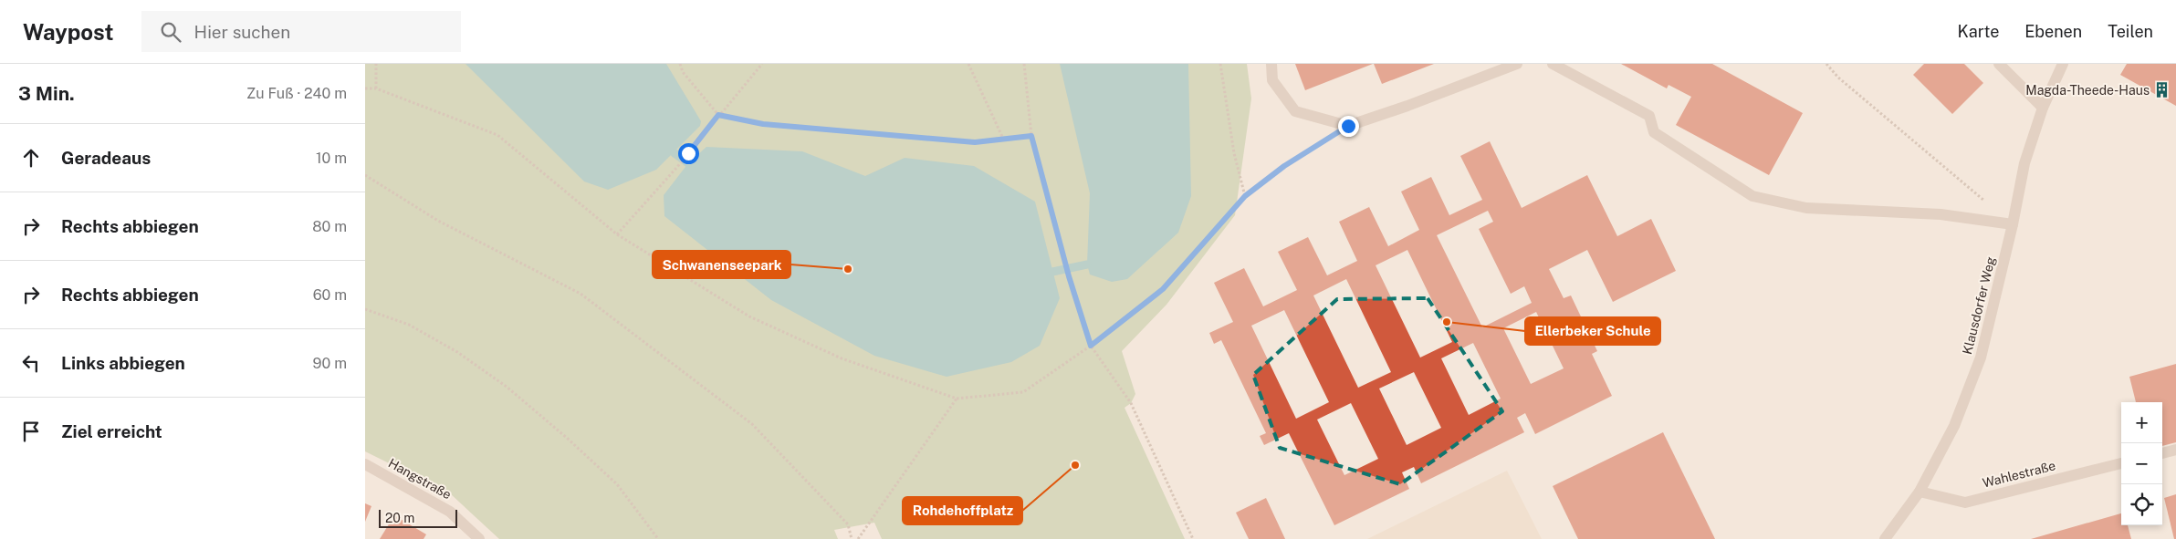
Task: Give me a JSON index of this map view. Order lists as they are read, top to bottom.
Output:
{
  "streets": {
    "street": ["Klausdorfer Weg", "Wahlestraße", "Hangstraße"]
  },
  "crossings": [
    ["Klausdorfer Weg", "Wahlestraße"]
  ],
  "places": {
    "building": ["Magda-Theede-Haus"],
    "other": ["Schwanenseepark", "Ellerbeker Schule", "Rohdehoffplatz"]
  },
  "scale_bar": "20 m",
  "page": {
    "header": "Waypost",
    "search": "Hier suchen",
    "nav": ["Karte", "Ebenen", "Teilen"],
    "heading": ["3 Min.", "Zu Fuß · 240 m"],
    "list": [
      ["Geradeaus", "10 m"],
      ["Rechts abbiegen", "80 m"],
      ["Rechts abbiegen", "60 m"],
      ["Links abbiegen", "90 m"],
      "Ziel erreicht"
    ],
    "map_buttons": ["+", "−"],
    "scale": "20 m"
  }
}
